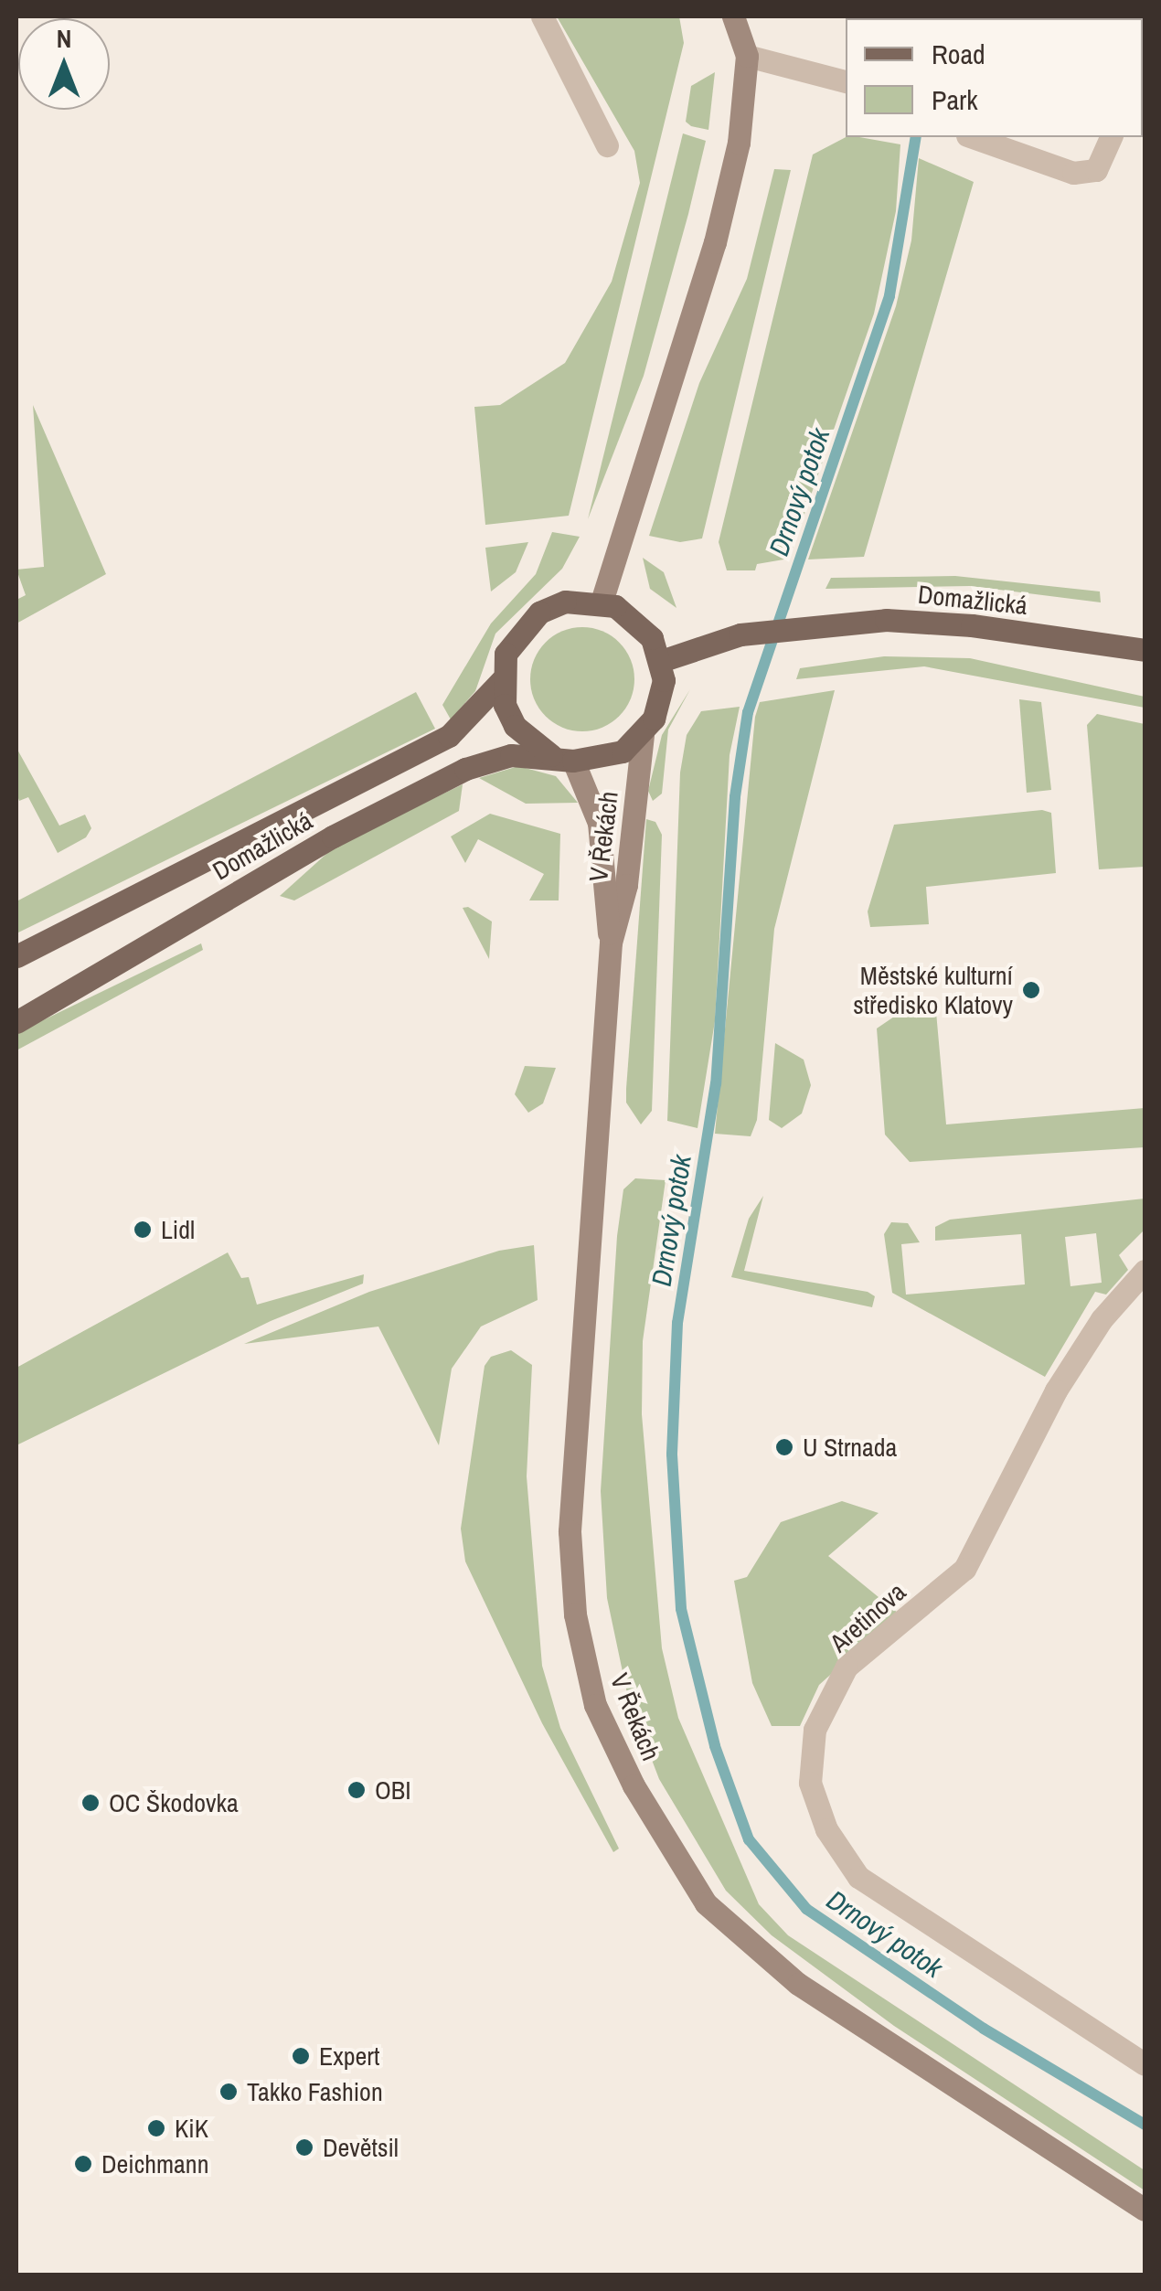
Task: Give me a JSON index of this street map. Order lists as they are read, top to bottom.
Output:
{
  "streets": {
    "main road": ["Domažlická"],
    "street": ["V Řekách", "Aretinova"]
  },
  "crossings": [
    ["Domažlická", "V Řekách"]
  ],
  "water": ["Drnový potok"],
  "places": [
    "Městské kulturní středisko Klatovy",
    "Lidl",
    "U Strnada",
    "OBI",
    "OC Škodovka",
    "Expert",
    "Takko Fashion",
    "KiK",
    "Devětsil",
    "Deichmann"
  ],
  "legend": ["Road", "Park"],
  "north": "top"
}
